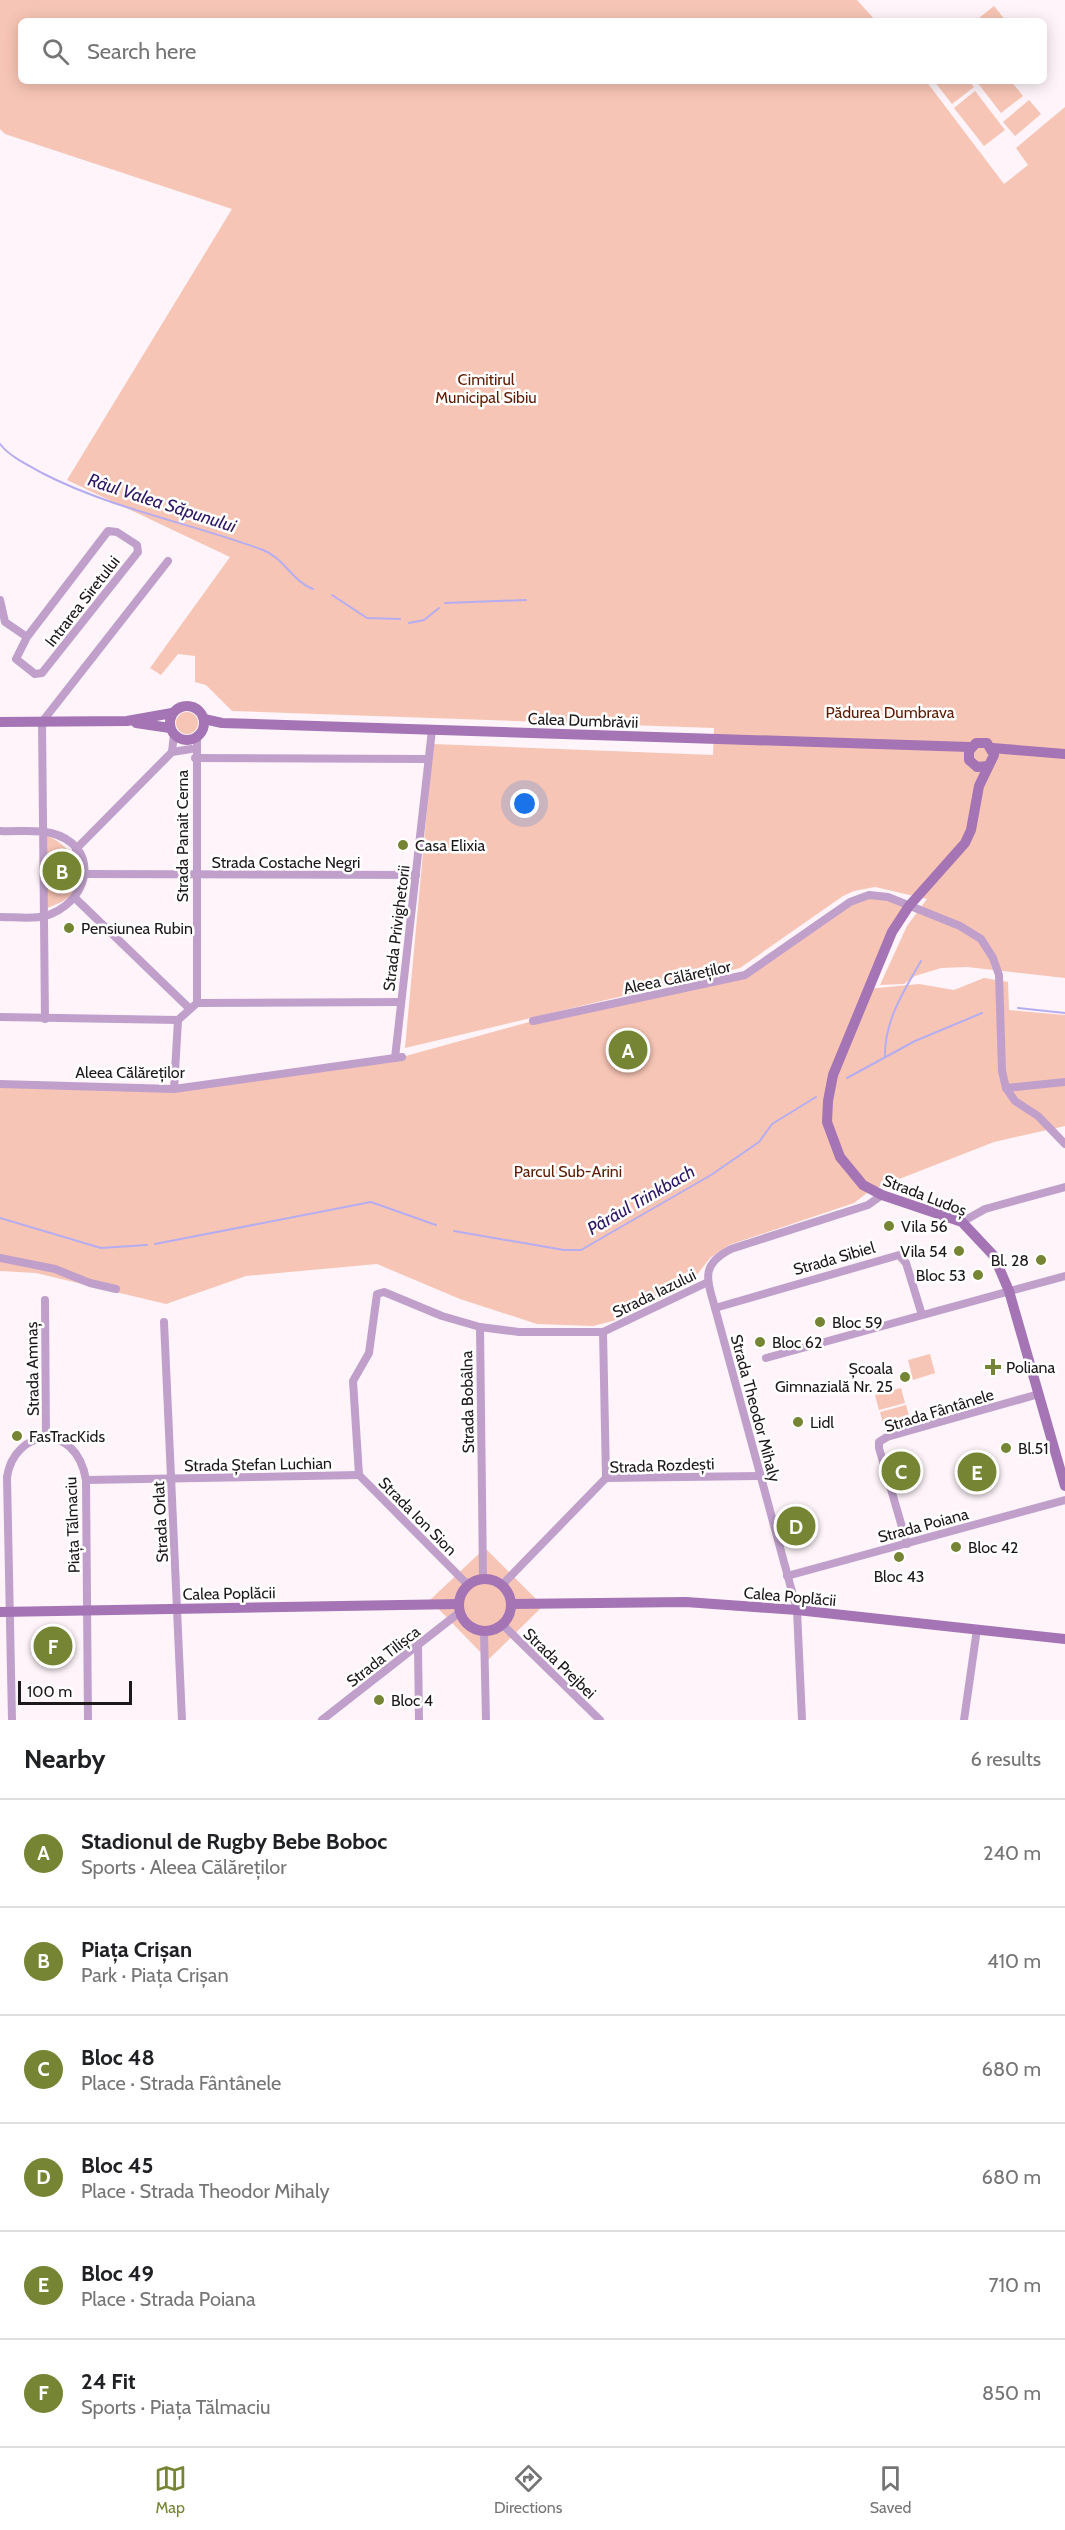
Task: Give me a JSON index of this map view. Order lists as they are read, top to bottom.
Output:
{
  "streets": {
    "main road": ["Calea Dumbrăvii", "Strada Ludoș", "Calea Poplăcii"],
    "street": [
      "Intrarea Siretului",
      "Strada Panait Cerna",
      "Strada Costache Negri",
      "Strada Privighetorii",
      "Aleea Călăreților",
      "Strada Sibiel",
      "Strada Iazului",
      "Strada Amnaș",
      "Strada Bobâlna",
      "Strada Theodor Mihaly",
      "Strada Fântânele",
      "Strada Ștefan Luchian",
      "Strada Rozdești",
      "Strada Ion Sion",
      "Strada Orlat",
      "Piața Tălmaciu",
      "Strada Poiana",
      "Strada Tilișca",
      "Strada Prejbei"
    ]
  },
  "crossings": [
    ["Calea Dumbrăvii", "Strada Panait Cerna"],
    ["Calea Dumbrăvii", "Strada Privighetorii"],
    ["Calea Dumbrăvii", "Strada Ludoș"],
    ["Strada Panait Cerna", "Strada Costache Negri"],
    ["Strada Costache Negri", "Strada Privighetorii"],
    ["Strada Privighetorii", "Aleea Călăreților"],
    ["Aleea Călăreților", "Strada Ludoș"],
    ["Strada Ludoș", "Strada Iazului"],
    ["Strada Ludoș", "Strada Fântânele"],
    ["Strada Sibiel", "Strada Theodor Mihaly"],
    ["Strada Iazului", "Strada Bobâlna"],
    ["Strada Iazului", "Strada Theodor Mihaly"],
    ["Strada Amnaș", "Piața Tălmaciu"],
    ["Strada Bobâlna", "Strada Rozdești"],
    ["Strada Bobâlna", "Strada Ion Sion"],
    ["Strada Bobâlna", "Calea Poplăcii"],
    ["Strada Bobâlna", "Strada Tilișca"],
    ["Strada Bobâlna", "Strada Prejbei"],
    ["Strada Theodor Mihaly", "Strada Rozdești"],
    ["Strada Theodor Mihaly", "Strada Poiana"],
    ["Strada Theodor Mihaly", "Calea Poplăcii"],
    ["Strada Fântânele", "Strada Poiana"],
    ["Strada Ștefan Luchian", "Strada Ion Sion"],
    ["Strada Ștefan Luchian", "Strada Orlat"],
    ["Strada Ștefan Luchian", "Piața Tălmaciu"],
    ["Strada Rozdești", "Strada Ion Sion"],
    ["Strada Rozdești", "Calea Poplăcii"],
    ["Strada Rozdești", "Strada Tilișca"],
    ["Strada Rozdești", "Strada Prejbei"],
    ["Strada Ion Sion", "Calea Poplăcii"],
    ["Strada Ion Sion", "Strada Tilișca"],
    ["Strada Ion Sion", "Strada Prejbei"],
    ["Strada Orlat", "Calea Poplăcii"],
    ["Piața Tălmaciu", "Calea Poplăcii"],
    ["Calea Poplăcii", "Strada Tilișca"],
    ["Calea Poplăcii", "Strada Prejbei"],
    ["Strada Tilișca", "Strada Prejbei"]
  ],
  "water": ["Râul Valea Săpunului", "Pârâul Trinkbach"],
  "parks": ["Cimitirul Municipal Sibiu", "Pădurea Dumbrava", "Parcul Sub-Arini"],
  "places": {
    "other": [
      "Casa Elixia",
      "Pensiunea Rubin",
      "Vila 56",
      "Vila 54",
      "Bl. 28",
      "Bloc 53",
      "Bloc 59",
      "Bloc 62",
      "Școala Gimnazială Nr. 25",
      "Lidl",
      "FasTracKids",
      "Bl.51",
      "Bloc 42",
      "Bloc 43",
      "Bloc 4"
    ],
    "health": ["Poliana"]
  },
  "scale_bar": "100 m",
  "page": {
    "search": "Search here",
    "pins": [
      "B",
      "A",
      "C",
      "E",
      "D",
      "F"
    ],
    "scale": "100 m",
    "heading": ["Nearby", "6 results"],
    "list": [
      {
        "mark": "A",
        "name": "Stadionul de Rugby Bebe Boboc",
        "note": "Sports · Aleea Călăreților",
        "value": "240 m"
      },
      {
        "mark": "B",
        "name": "Piața Crișan",
        "note": "Park · Piața Crișan",
        "value": "410 m"
      },
      {
        "mark": "C",
        "name": "Bloc 48",
        "note": "Place · Strada Fântânele",
        "value": "680 m"
      },
      {
        "mark": "D",
        "name": "Bloc 45",
        "note": "Place · Strada Theodor Mihaly",
        "value": "680 m"
      },
      {
        "mark": "E",
        "name": "Bloc 49",
        "note": "Place · Strada Poiana",
        "value": "710 m"
      },
      {
        "mark": "F",
        "name": "24 Fit",
        "note": "Sports · Piața Tălmaciu",
        "value": "850 m"
      }
    ],
    "nav": ["Map", "Directions", "Saved"]
  }
}
